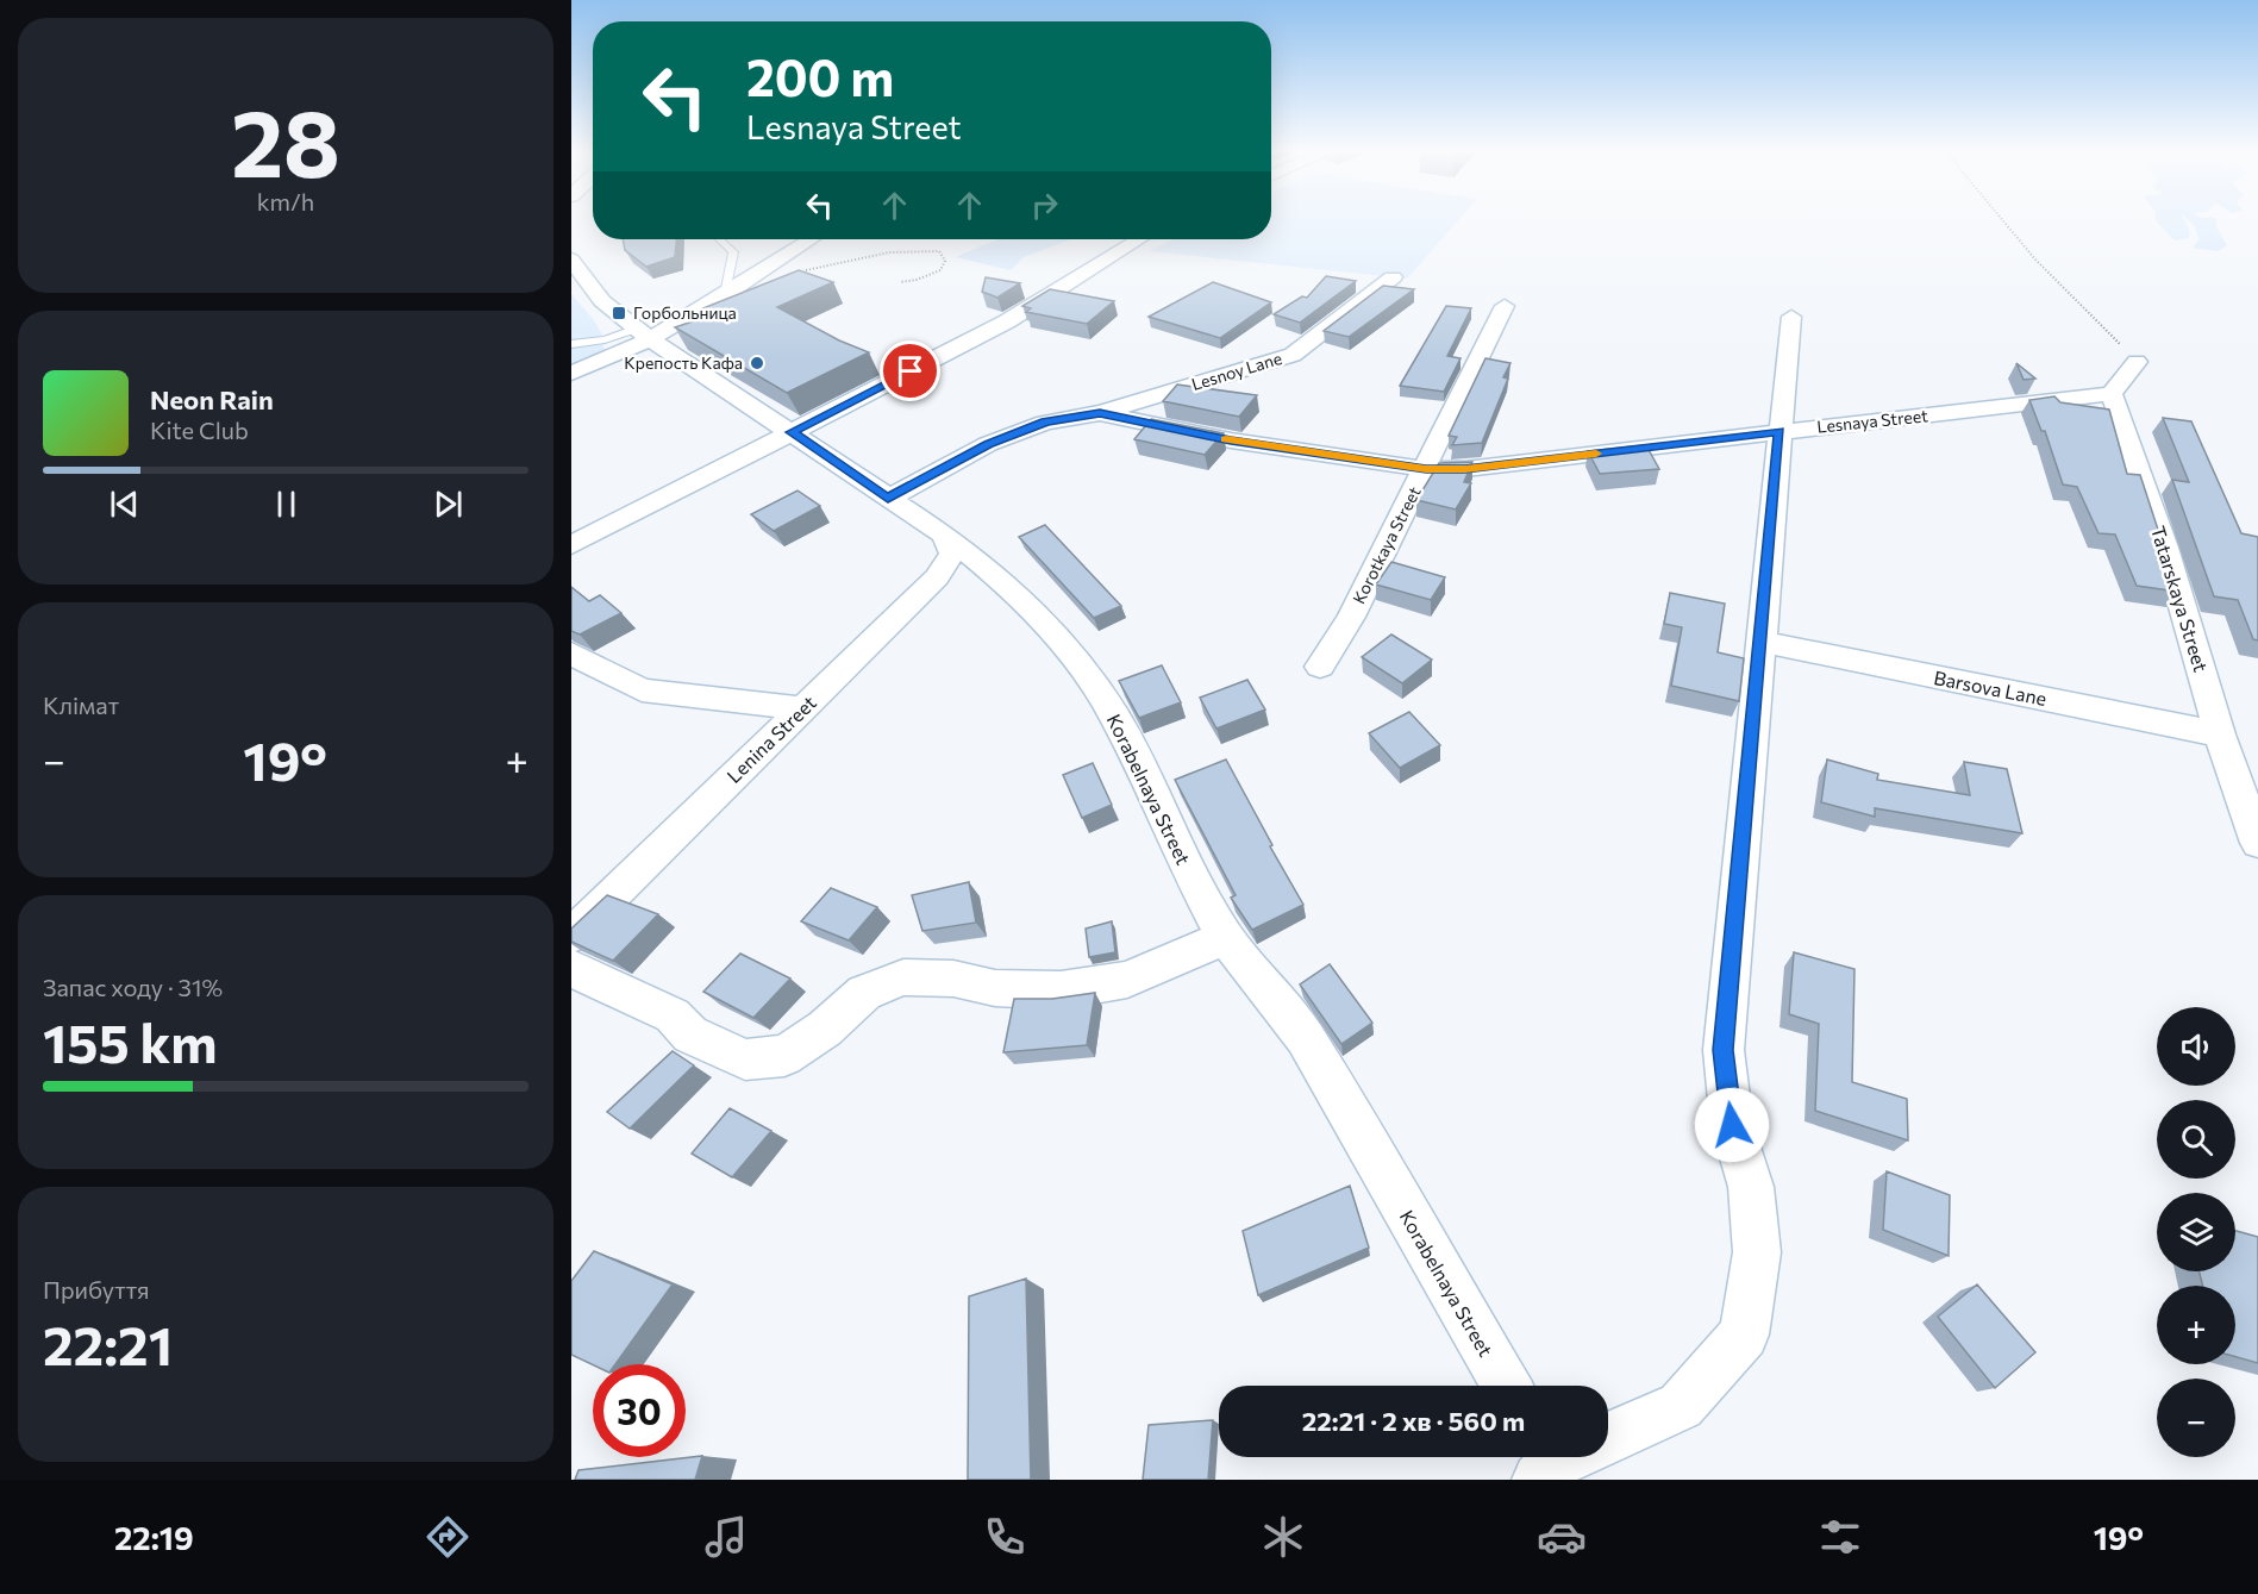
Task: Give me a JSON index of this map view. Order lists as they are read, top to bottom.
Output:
{
  "streets": {
    "street": [
      "Lesnoy Lane",
      "Lesnaya Street",
      "Korotkaya Street",
      "Tatarskaya Street",
      "Barsova Lane",
      "Lenina Street",
      "Korabelnaya Street"
    ]
  },
  "crossings": [
    ["Lesnoy Lane", "Lesnaya Street"],
    ["Lesnaya Street", "Korotkaya Street"],
    ["Lesnaya Street", "Tatarskaya Street"],
    ["Lesnaya Street", "Korabelnaya Street"],
    ["Tatarskaya Street", "Barsova Lane"],
    ["Lenina Street", "Korabelnaya Street"]
  ],
  "places": {
    "transit": ["Горбольница"],
    "other": ["Крепость Кафа"]
  },
  "page": {
    "tile": [
      ["28", "km/h"],
      "Клімат",
      ["Запас ходу · 31%", "155 km"],
      ["Прибуття", "22:21"]
    ],
    "turn": ["200 m", "Lesnaya Street"],
    "song": ["Neon Rain", "Kite Club"],
    "heat": ["−", "19°", "+"],
    "map_buttons": ["+", "−"],
    "limit": "30",
    "trip": "22:21 · 2 хв · 560 m",
    "tabs": ["22:19", "19°"]
  }
}
